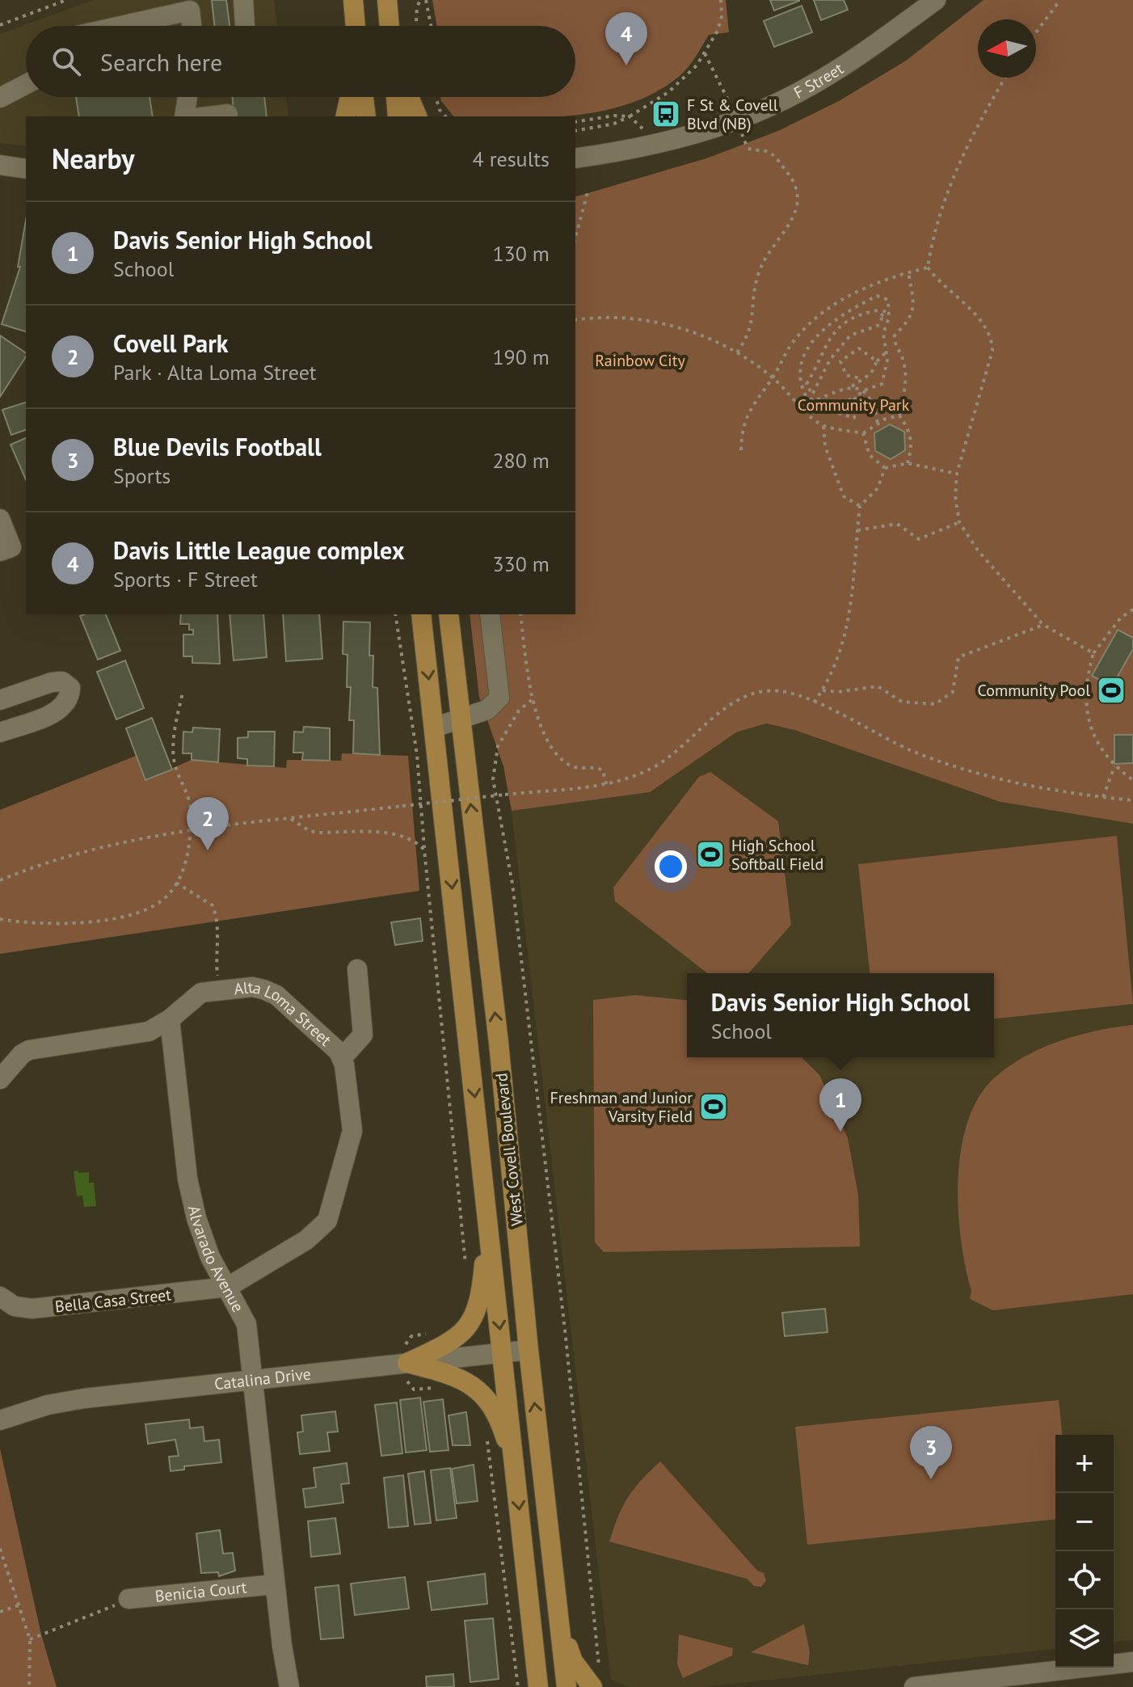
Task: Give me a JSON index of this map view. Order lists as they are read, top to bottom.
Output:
{
  "streets": {
    "main road": ["West Covell Boulevard"],
    "street": [
      "F Street",
      "Alta Loma Street",
      "Alvarado Avenue",
      "Bella Casa Street",
      "Catalina Drive",
      "Benicia Court"
    ]
  },
  "crossings": [
    ["Alta Loma Street", "Alvarado Avenue"],
    ["Alta Loma Street", "Bella Casa Street"],
    ["West Covell Boulevard", "Catalina Drive"],
    ["Alvarado Avenue", "Bella Casa Street"],
    ["Alvarado Avenue", "Catalina Drive"],
    ["Alvarado Avenue", "Benicia Court"]
  ],
  "parks": ["Rainbow City", "Community Park"],
  "places": {
    "bus stop": ["F St & Covell Blvd (NB)"],
    "sports": ["Community Pool", "High School Softball Field", "Freshman and Junior Varsity Field"]
  },
  "north": "left",
  "page": {
    "pins": [
      "4",
      "2",
      "1",
      "3"
    ],
    "search": "Search here",
    "heading": ["Nearby", "4 results"],
    "list": [
      {
        "mark": "1",
        "name": "Davis Senior High School",
        "note": "School",
        "value": "130 m"
      },
      {
        "mark": "2",
        "name": "Covell Park",
        "note": "Park · Alta Loma Street",
        "value": "190 m"
      },
      {
        "mark": "3",
        "name": "Blue Devils Football",
        "note": "Sports",
        "value": "280 m"
      },
      {
        "mark": "4",
        "name": "Davis Little League complex",
        "note": "Sports · F Street",
        "value": "330 m"
      }
    ],
    "popup": ["Davis Senior High School", "School"],
    "map_buttons": ["+", "−"]
  }
}
